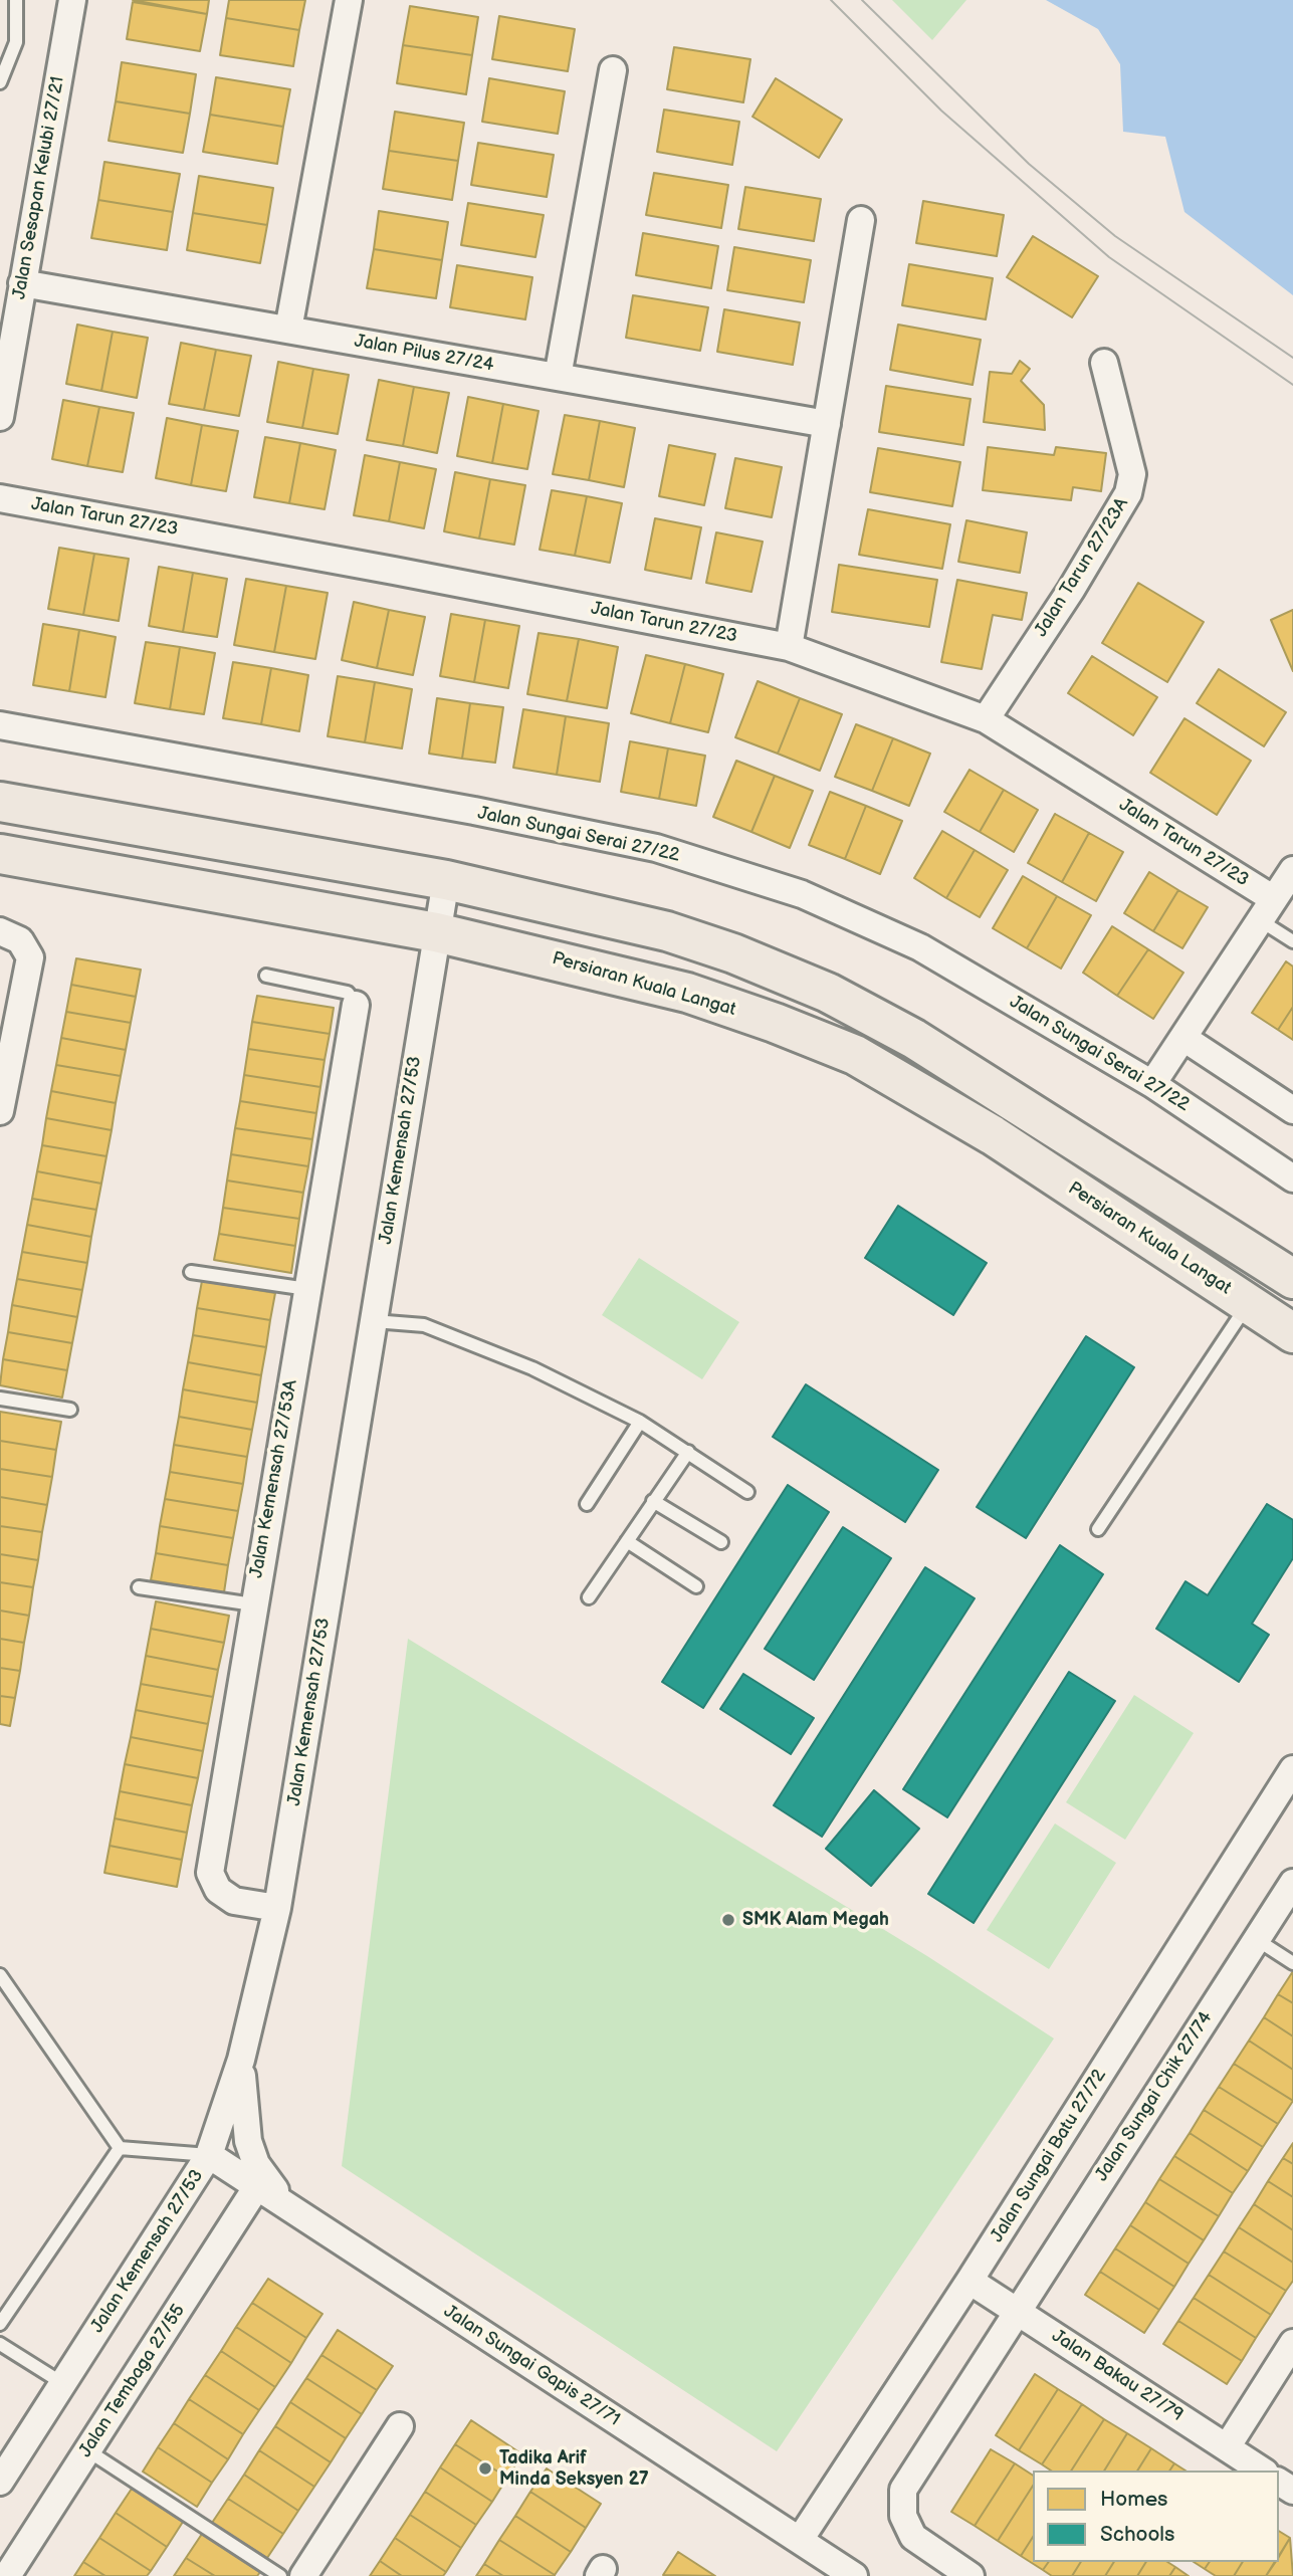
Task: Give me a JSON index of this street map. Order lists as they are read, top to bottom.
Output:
{
  "streets": {
    "main road": ["Persiaran Kuala Langat"],
    "street": [
      "Jalan Sesapan Kelubi 27/21",
      "Jalan Pilus 27/24",
      "Jalan Tarun 27/23",
      "Jalan Tarun 27/23A",
      "Jalan Sungai Serai 27/22",
      "Jalan Kemensah 27/53",
      "Jalan Kemensah 27/53A",
      "Jalan Sungai Chik 27/74",
      "Jalan Sungai Batu 27/72",
      "Jalan Sungai Gapis 27/71",
      "Jalan Bakau 27/79",
      "Jalan Tembaga 27/55"
    ]
  },
  "crossings": [
    ["Jalan Sesapan Kelubi 27/21", "Jalan Pilus 27/24"],
    ["Jalan Tarun 27/23", "Jalan Tarun 27/23A"],
    ["Persiaran Kuala Langat", "Jalan Kemensah 27/53"],
    ["Jalan Kemensah 27/53", "Jalan Kemensah 27/53A"],
    ["Jalan Kemensah 27/53", "Jalan Sungai Gapis 27/71"],
    ["Jalan Sungai Chik 27/74", "Jalan Bakau 27/79"],
    ["Jalan Sungai Batu 27/72", "Jalan Sungai Gapis 27/71"],
    ["Jalan Sungai Batu 27/72", "Jalan Bakau 27/79"],
    ["Jalan Sungai Gapis 27/71", "Jalan Tembaga 27/55"]
  ],
  "places": ["SMK Alam Megah", "Tadika Arif Minda Seksyen 27"],
  "legend": ["Homes", "Schools"]
}
